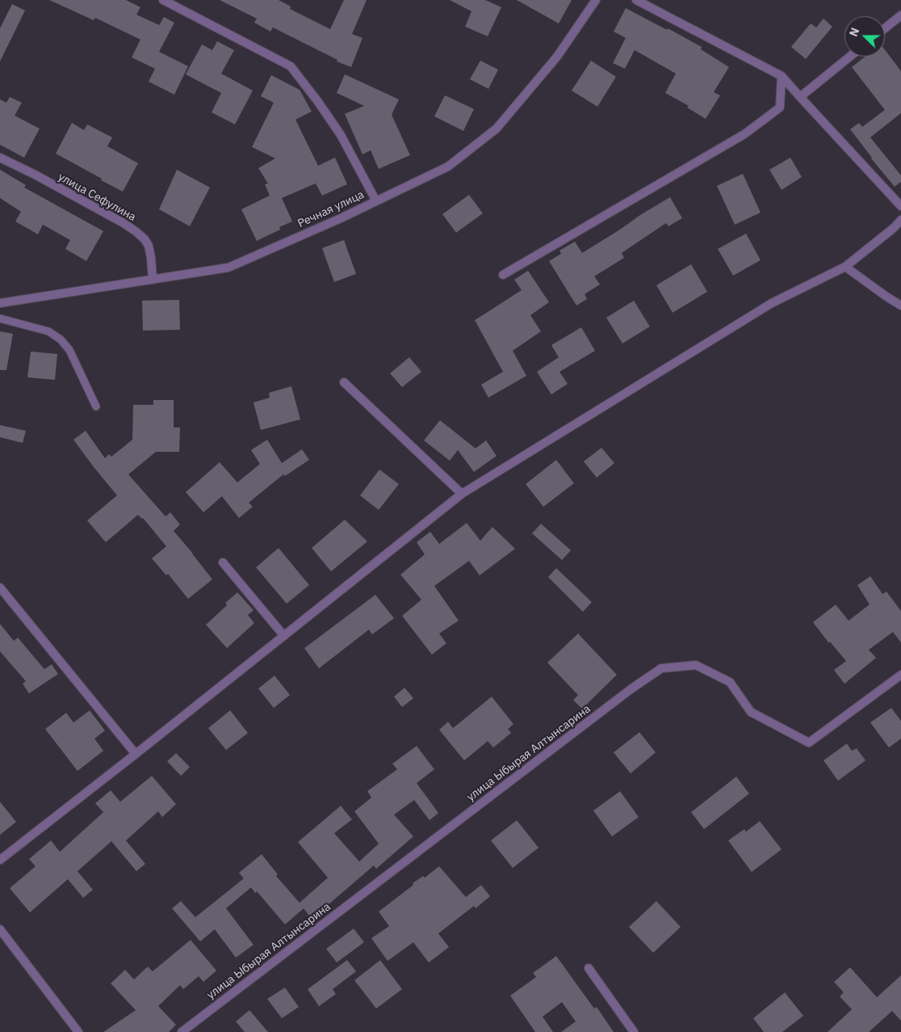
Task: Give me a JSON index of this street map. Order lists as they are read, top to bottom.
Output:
{
  "streets": {
    "street": ["улица Сефулина", "Речная улица", "улица Ыбырая Алтынсарина"]
  },
  "crossings": [
    ["улица Сефулина", "Речная улица"]
  ],
  "north": "left"
}
